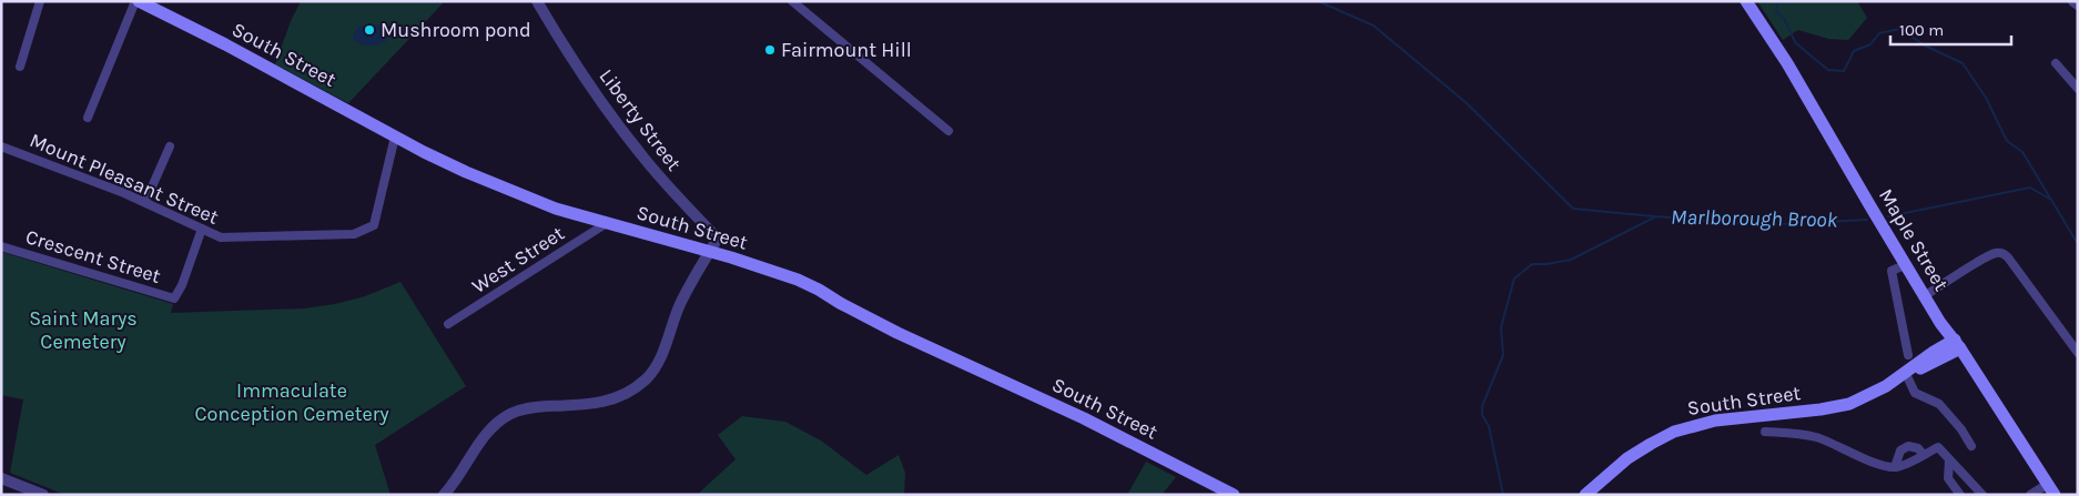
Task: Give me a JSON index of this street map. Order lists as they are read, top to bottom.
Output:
{
  "streets": {
    "main road": ["South Street", "Maple Street"],
    "street": [
      "Liberty Street",
      "Mount Pleasant Street",
      "Crescent Street",
      "West Street"
    ]
  },
  "crossings": [
    ["South Street", "Liberty Street"],
    ["South Street", "Mount Pleasant Street"],
    ["South Street", "Maple Street"],
    ["South Street", "West Street"],
    ["Mount Pleasant Street", "Crescent Street"]
  ],
  "water": ["Marlborough Brook"],
  "parks": ["Saint Marys Cemetery", "Immaculate Conception Cemetery"],
  "places": ["Mushroom pond", "Fairmount Hill"],
  "scale_bar": "100 m"
}
